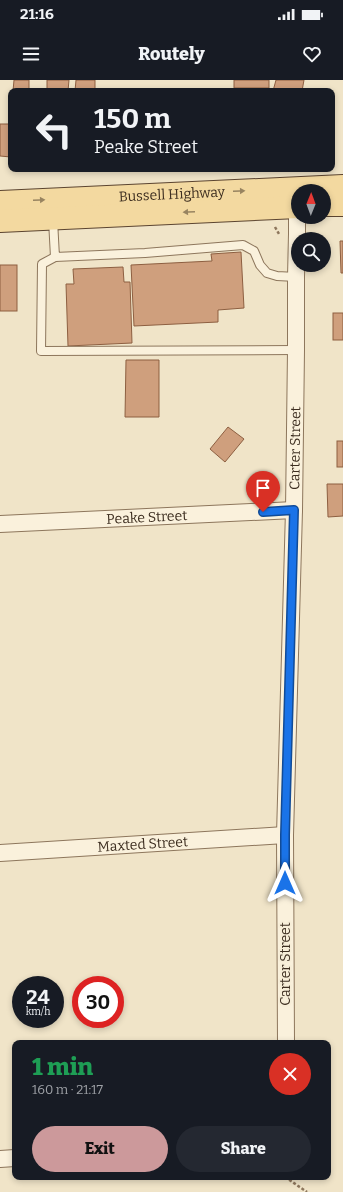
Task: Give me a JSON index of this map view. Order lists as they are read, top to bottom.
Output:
{
  "streets": {
    "main road": ["Bussell Highway"],
    "street": ["Carter Street", "Peake Street", "Maxted Street"]
  },
  "crossings": [
    ["Carter Street", "Peake Street"],
    ["Carter Street", "Maxted Street"]
  ],
  "north": "top",
  "page": {
    "status": "21:16",
    "header": "Routely",
    "turn": ["150 m", "Peake Street"],
    "speed": "24 km/h",
    "limit": "30",
    "heading": ["1 min", "160 m · 21:17"],
    "buttons": ["Exit", "Share"]
  }
}
